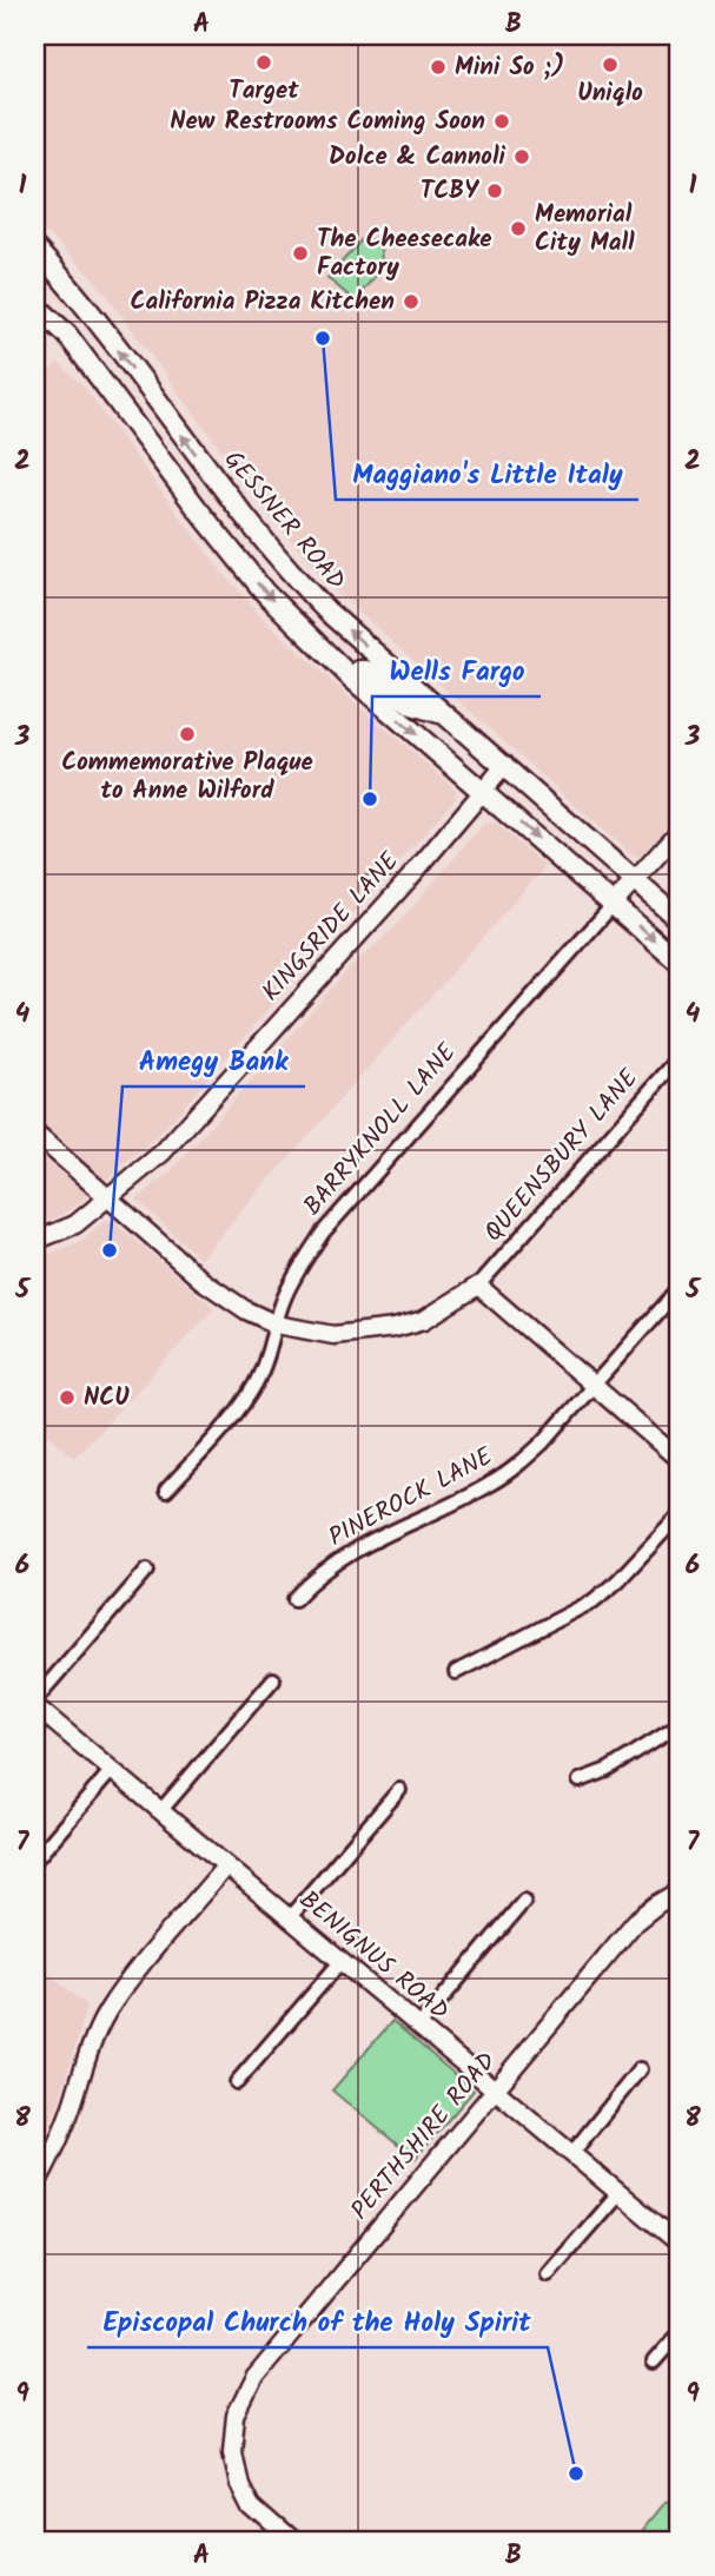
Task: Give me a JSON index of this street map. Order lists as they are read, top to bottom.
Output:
{
  "streets": {
    "main road": ["GESSNER ROAD"],
    "street": [
      "KINGSRIDE LANE",
      "BARRYKNOLL LANE",
      "QUEENSBURY LANE",
      "PINEROCK LANE",
      "BENIGNUS ROAD",
      "PERTHSHIRE ROAD"
    ]
  },
  "crossings": [
    ["GESSNER ROAD", "KINGSRIDE LANE"],
    ["GESSNER ROAD", "BARRYKNOLL LANE"],
    ["BENIGNUS ROAD", "PERTHSHIRE ROAD"]
  ],
  "places": [
    "Target",
    "Uniqlo",
    "Mini So ;)",
    "New Restrooms Coming Soon",
    "Dolce & Cannoli",
    "TCBY",
    "Memorial City Mall",
    "The Cheesecake Factory",
    "California Pizza Kitchen",
    "Maggiano's Little Italy",
    "Commemorative Plaque to Anne Wilford",
    "Wells Fargo",
    "Amegy Bank",
    "NCU",
    "Episcopal Church of the Holy Spirit"
  ],
  "grid": {
    "columns": ["A", "B"],
    "rows": [
      "1",
      "2",
      "3",
      "4",
      "5",
      "6",
      "7",
      "8",
      "9"
    ]
  }
}
